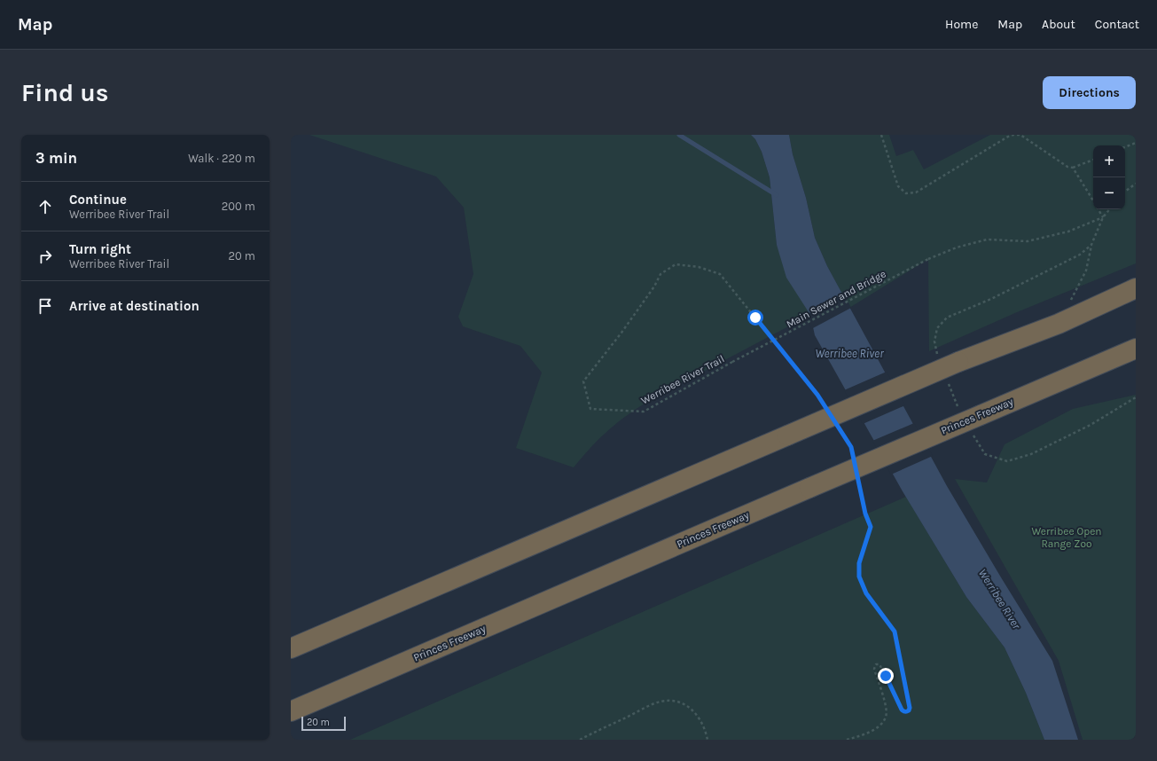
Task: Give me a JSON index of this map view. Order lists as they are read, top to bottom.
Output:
{
  "streets": {
    "highway": ["Princes Freeway"],
    "path": ["Main Sewer and Bridge", "Werribee River Trail"]
  },
  "crossings": [
    ["Main Sewer and Bridge", "Werribee River Trail"]
  ],
  "water": ["Werribee River"],
  "parks": ["Werribee Open Range Zoo"],
  "scale_bar": "20 m",
  "page": {
    "header": "Map",
    "nav": [
      "Home",
      "Map",
      "About",
      "Contact"
    ],
    "buttons": "Directions",
    "title": "Find us",
    "heading": ["3 min", "Walk · 220 m"],
    "map_buttons": ["+", "−"],
    "list": [
      ["Continue", "Werribee River Trail", "200 m"],
      ["Turn right", "Werribee River Trail", "20 m"],
      "Arrive at destination"
    ],
    "scale": "20 m"
  }
}
